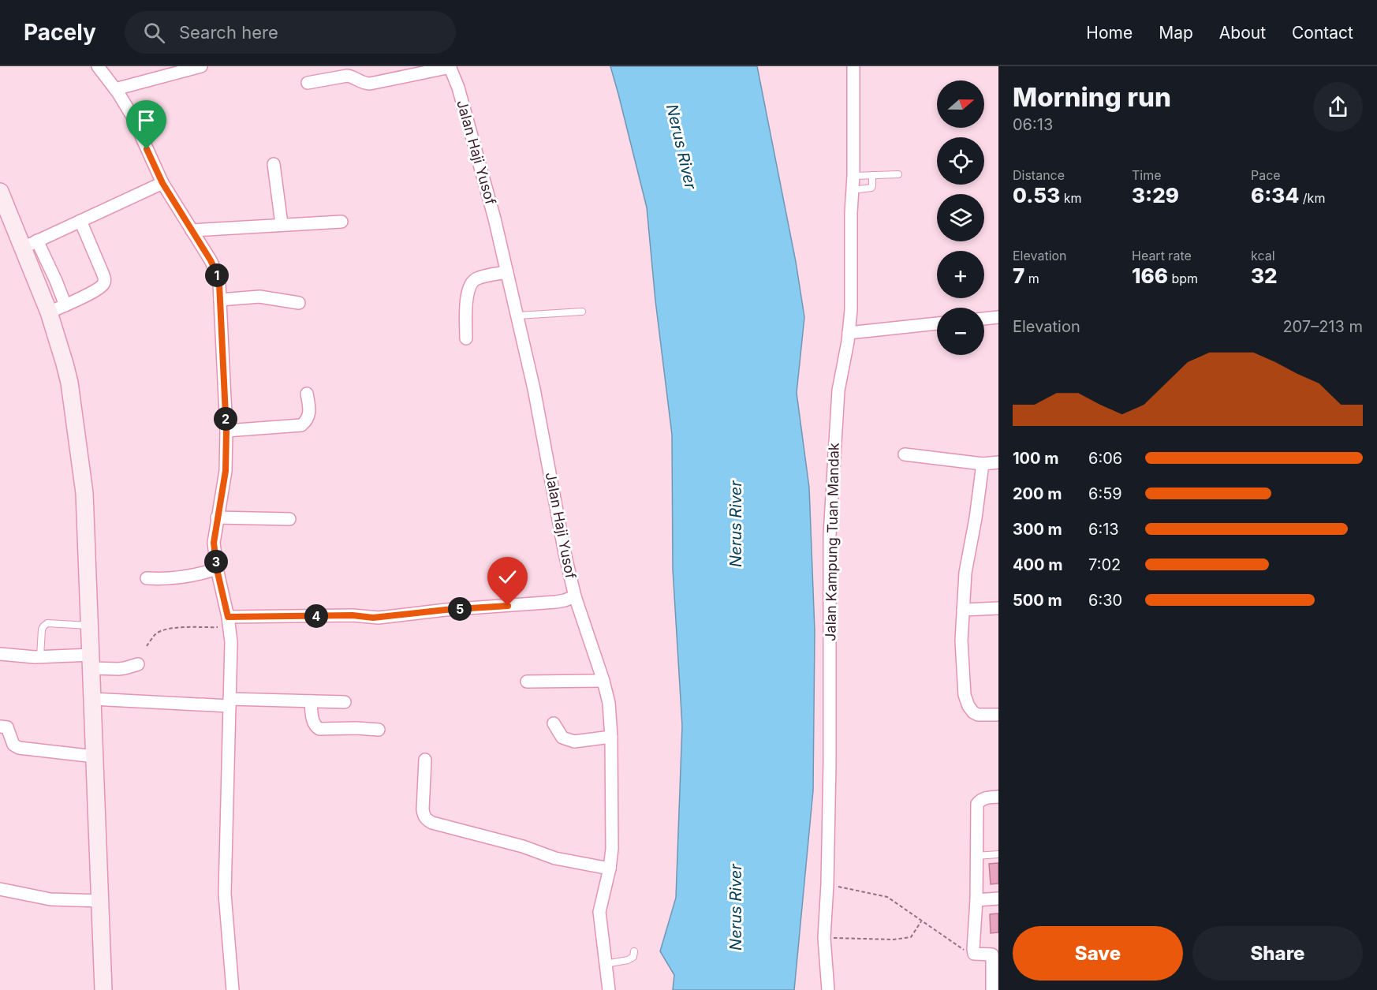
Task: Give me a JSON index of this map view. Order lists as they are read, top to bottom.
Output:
{
  "streets": {
    "street": ["Jalan Haji Yusof", "Jalan Kampung Tuan Mandak"]
  },
  "water": ["Nerus River"],
  "north": "right",
  "page": {
    "header": "Pacely",
    "search": "Search here",
    "nav": [
      "Home",
      "Map",
      "About",
      "Contact"
    ],
    "heading": ["Morning run", "06:13"],
    "map_buttons": ["+", "−"],
    "stats": [
      ["Distance", "0.53 km"],
      ["Time", "3:29"],
      ["Pace", "6:34 /km"],
      ["Elevation", "7 m"],
      ["Heart rate", "166 bpm"],
      ["kcal", "32"]
    ],
    "pins": [
      "1",
      "2",
      "3",
      "5",
      "4"
    ],
    "chart": ["Elevation", "207–213 m"],
    "list": [
      {
        "name": "100 m",
        "note": "6:06"
      },
      {
        "name": "200 m",
        "note": "6:59"
      },
      {
        "name": "300 m",
        "note": "6:13"
      },
      {
        "name": "400 m",
        "note": "7:02"
      },
      {
        "name": "500 m",
        "note": "6:30"
      }
    ],
    "buttons": ["Save", "Share"]
  }
}
